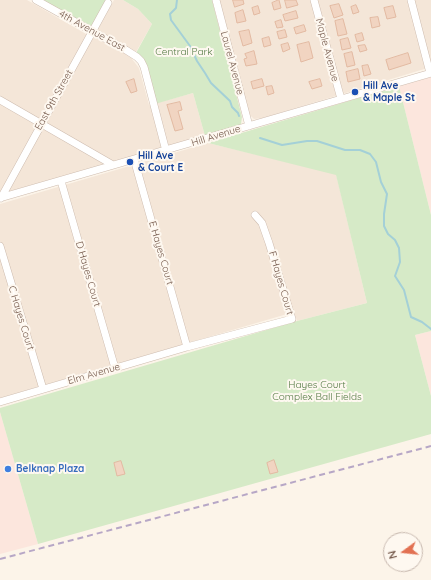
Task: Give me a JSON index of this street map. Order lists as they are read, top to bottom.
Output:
{
  "streets": {
    "street": [
      "4th Avenue East",
      "Maple Avenue",
      "Laurel Avenue",
      "East 9th Street",
      "Hill Avenue",
      "E Hayes Court",
      "D Hayes Court",
      "F Hayes Court",
      "C Hayes Court",
      "Elm Avenue"
    ]
  },
  "crossings": [
    ["4th Avenue East", "East 9th Street"],
    ["4th Avenue East", "Hill Avenue"],
    ["Maple Avenue", "Hill Avenue"],
    ["Laurel Avenue", "Hill Avenue"],
    ["East 9th Street", "Hill Avenue"],
    ["Hill Avenue", "E Hayes Court"],
    ["Hill Avenue", "D Hayes Court"],
    ["E Hayes Court", "F Hayes Court"],
    ["E Hayes Court", "Elm Avenue"],
    ["D Hayes Court", "Elm Avenue"],
    ["F Hayes Court", "Elm Avenue"],
    ["C Hayes Court", "Elm Avenue"]
  ],
  "parks": ["Central Park", "Hayes Court Complex Ball Fields"],
  "places": ["Hill Ave & Maple St", "Hill Ave & Court E", "Belknap Plaza"],
  "north": "left"
}
